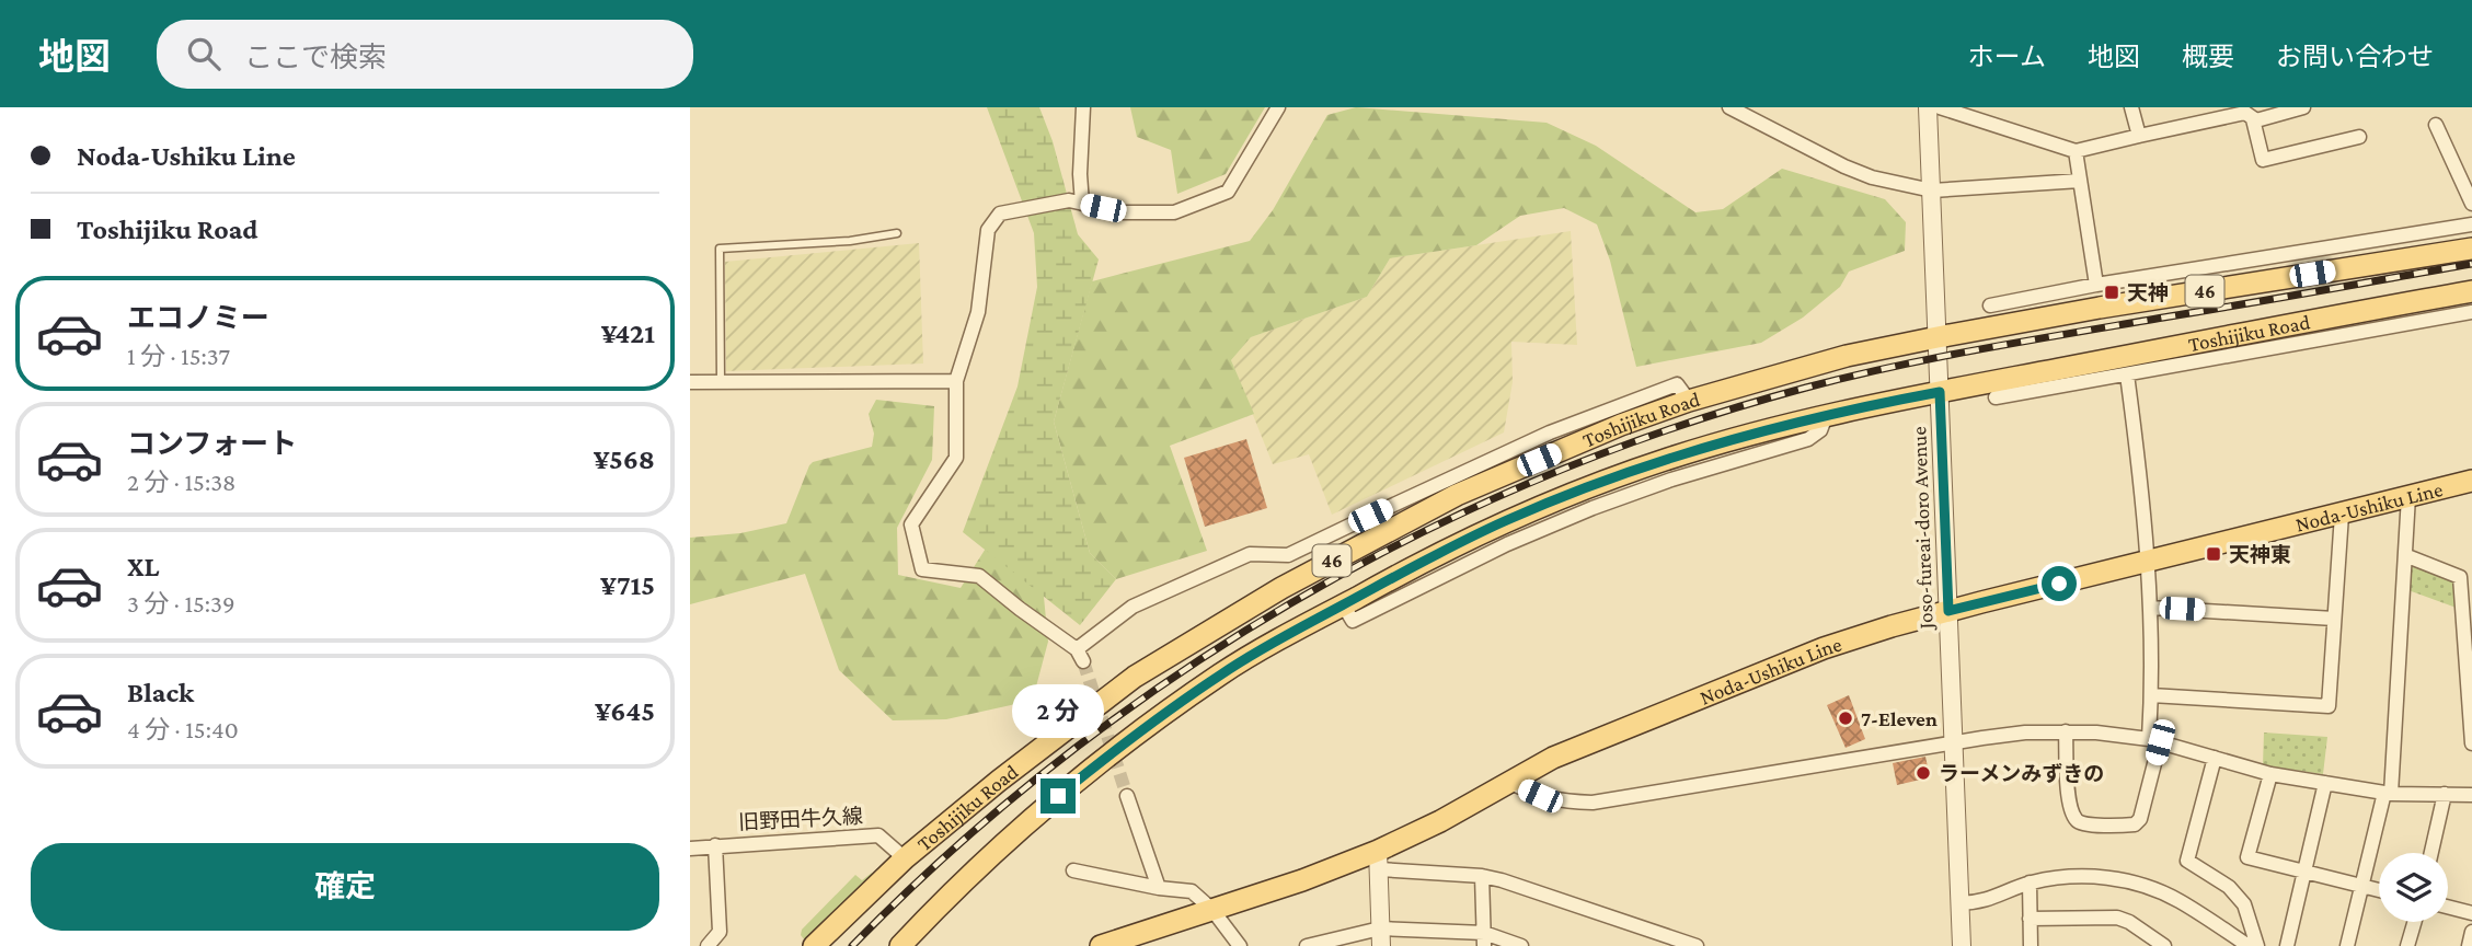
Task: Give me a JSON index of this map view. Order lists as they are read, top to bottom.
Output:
{
  "streets": {
    "main road": ["46", "Toshijiku Road", "Noda-Ushiku Line"],
    "street": ["Joso-fureai-doro Avenue", "旧野田牛久線"]
  },
  "crossings": [
    ["Toshijiku Road", "Joso-fureai-doro Avenue"],
    ["Toshijiku Road", "旧野田牛久線"],
    ["Noda-Ushiku Line", "Joso-fureai-doro Avenue"]
  ],
  "places": {
    "transit": ["天神", "天神東"],
    "other": ["7-Eleven", "ラーメンみずきの"]
  },
  "page": {
    "header": "地図",
    "search": "ここで検索",
    "nav": [
      "ホーム",
      "地図",
      "概要",
      "お問い合わせ"
    ],
    "banner": ["Noda-Ushiku Line", "Toshijiku Road"],
    "list": [
      {
        "name": "エコノミー",
        "note": "1 分 · 15:37",
        "value": "¥421"
      },
      {
        "name": "コンフォート",
        "note": "2 分 · 15:38",
        "value": "¥568"
      },
      {
        "name": "XL",
        "note": "3 分 · 15:39",
        "value": "¥715"
      },
      {
        "name": "Black",
        "note": "4 分 · 15:40",
        "value": "¥645"
      }
    ],
    "bubble": "2 分",
    "buttons": "確定"
  }
}
